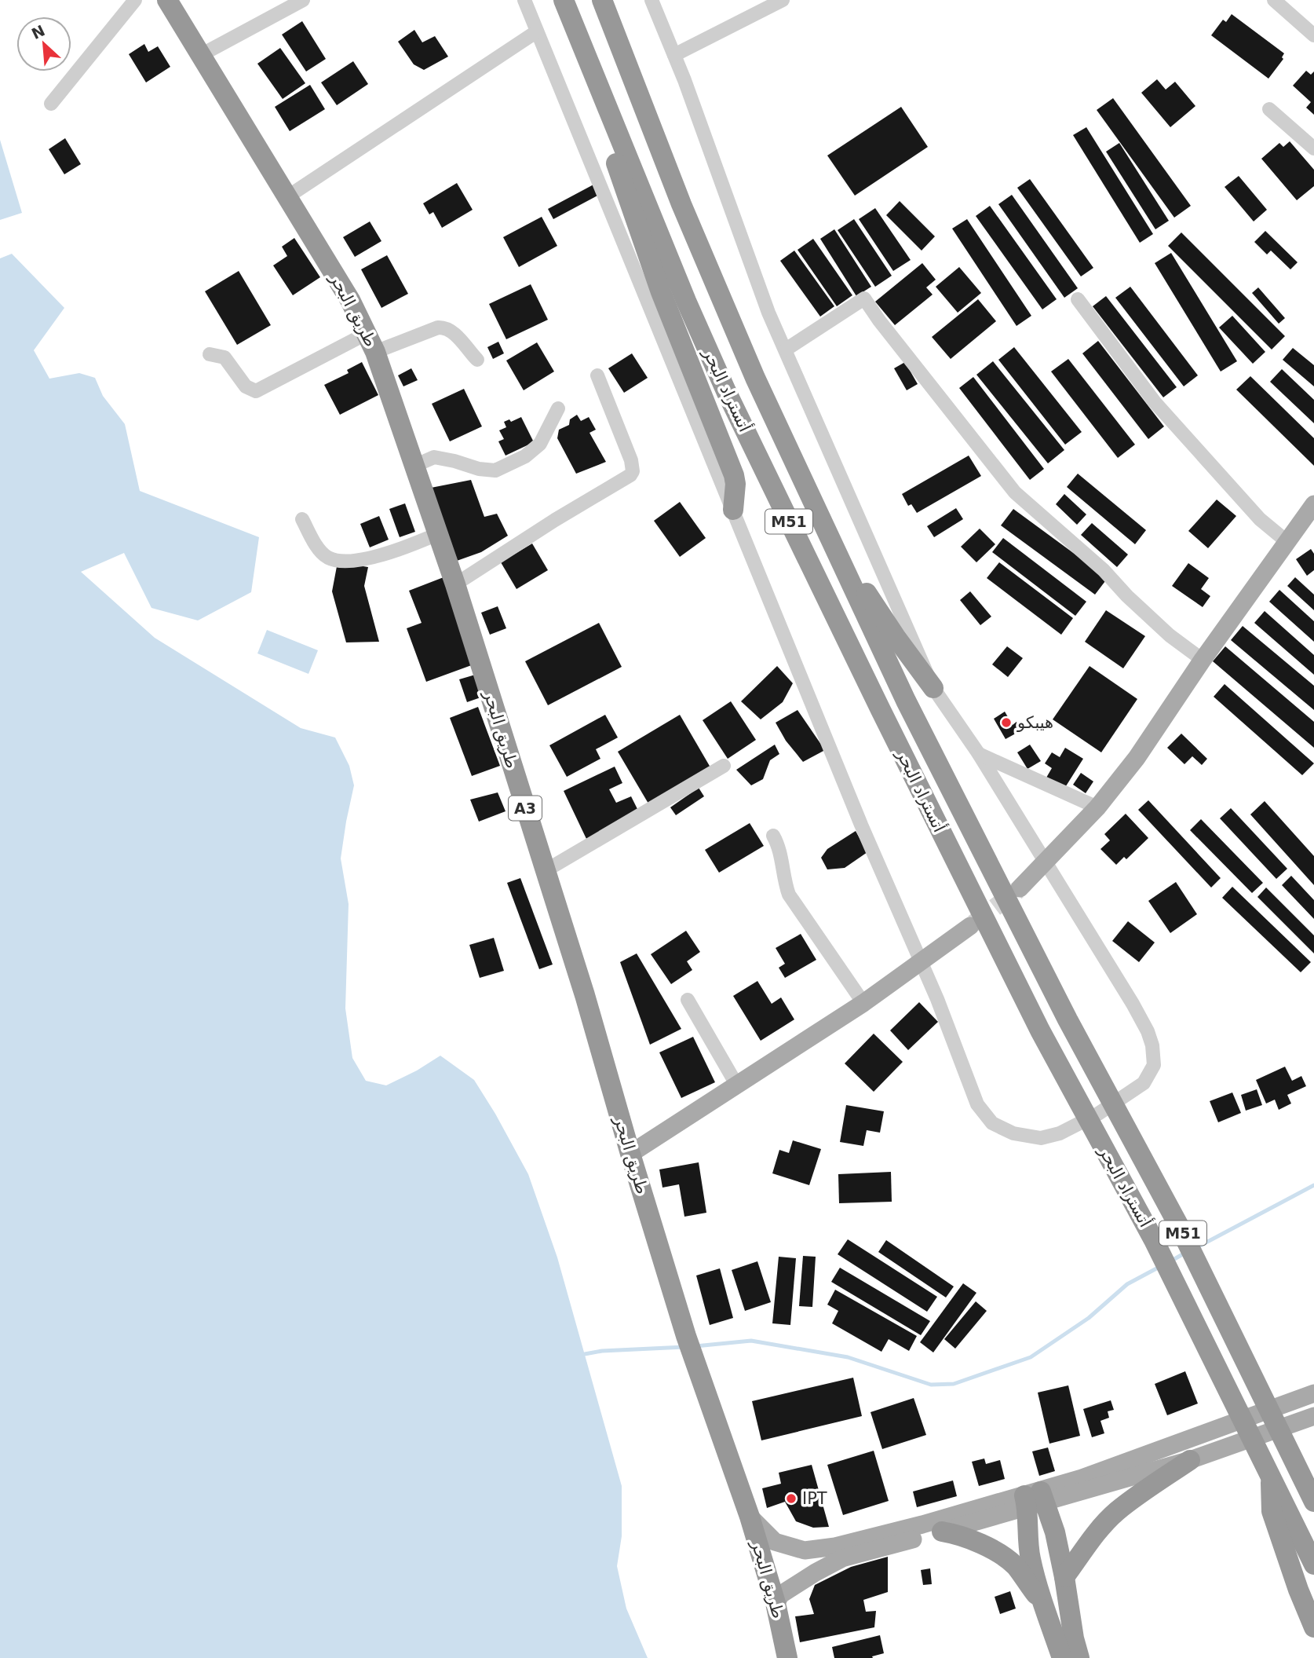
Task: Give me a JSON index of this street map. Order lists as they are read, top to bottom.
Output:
{
  "streets": {
    "highway": [
      "طريق البحر",
      "أتستراد البحر",
      "M51",
      "A3"
    ]
  },
  "places": ["هيبكو", "IPT"],
  "north": "top left"
}
